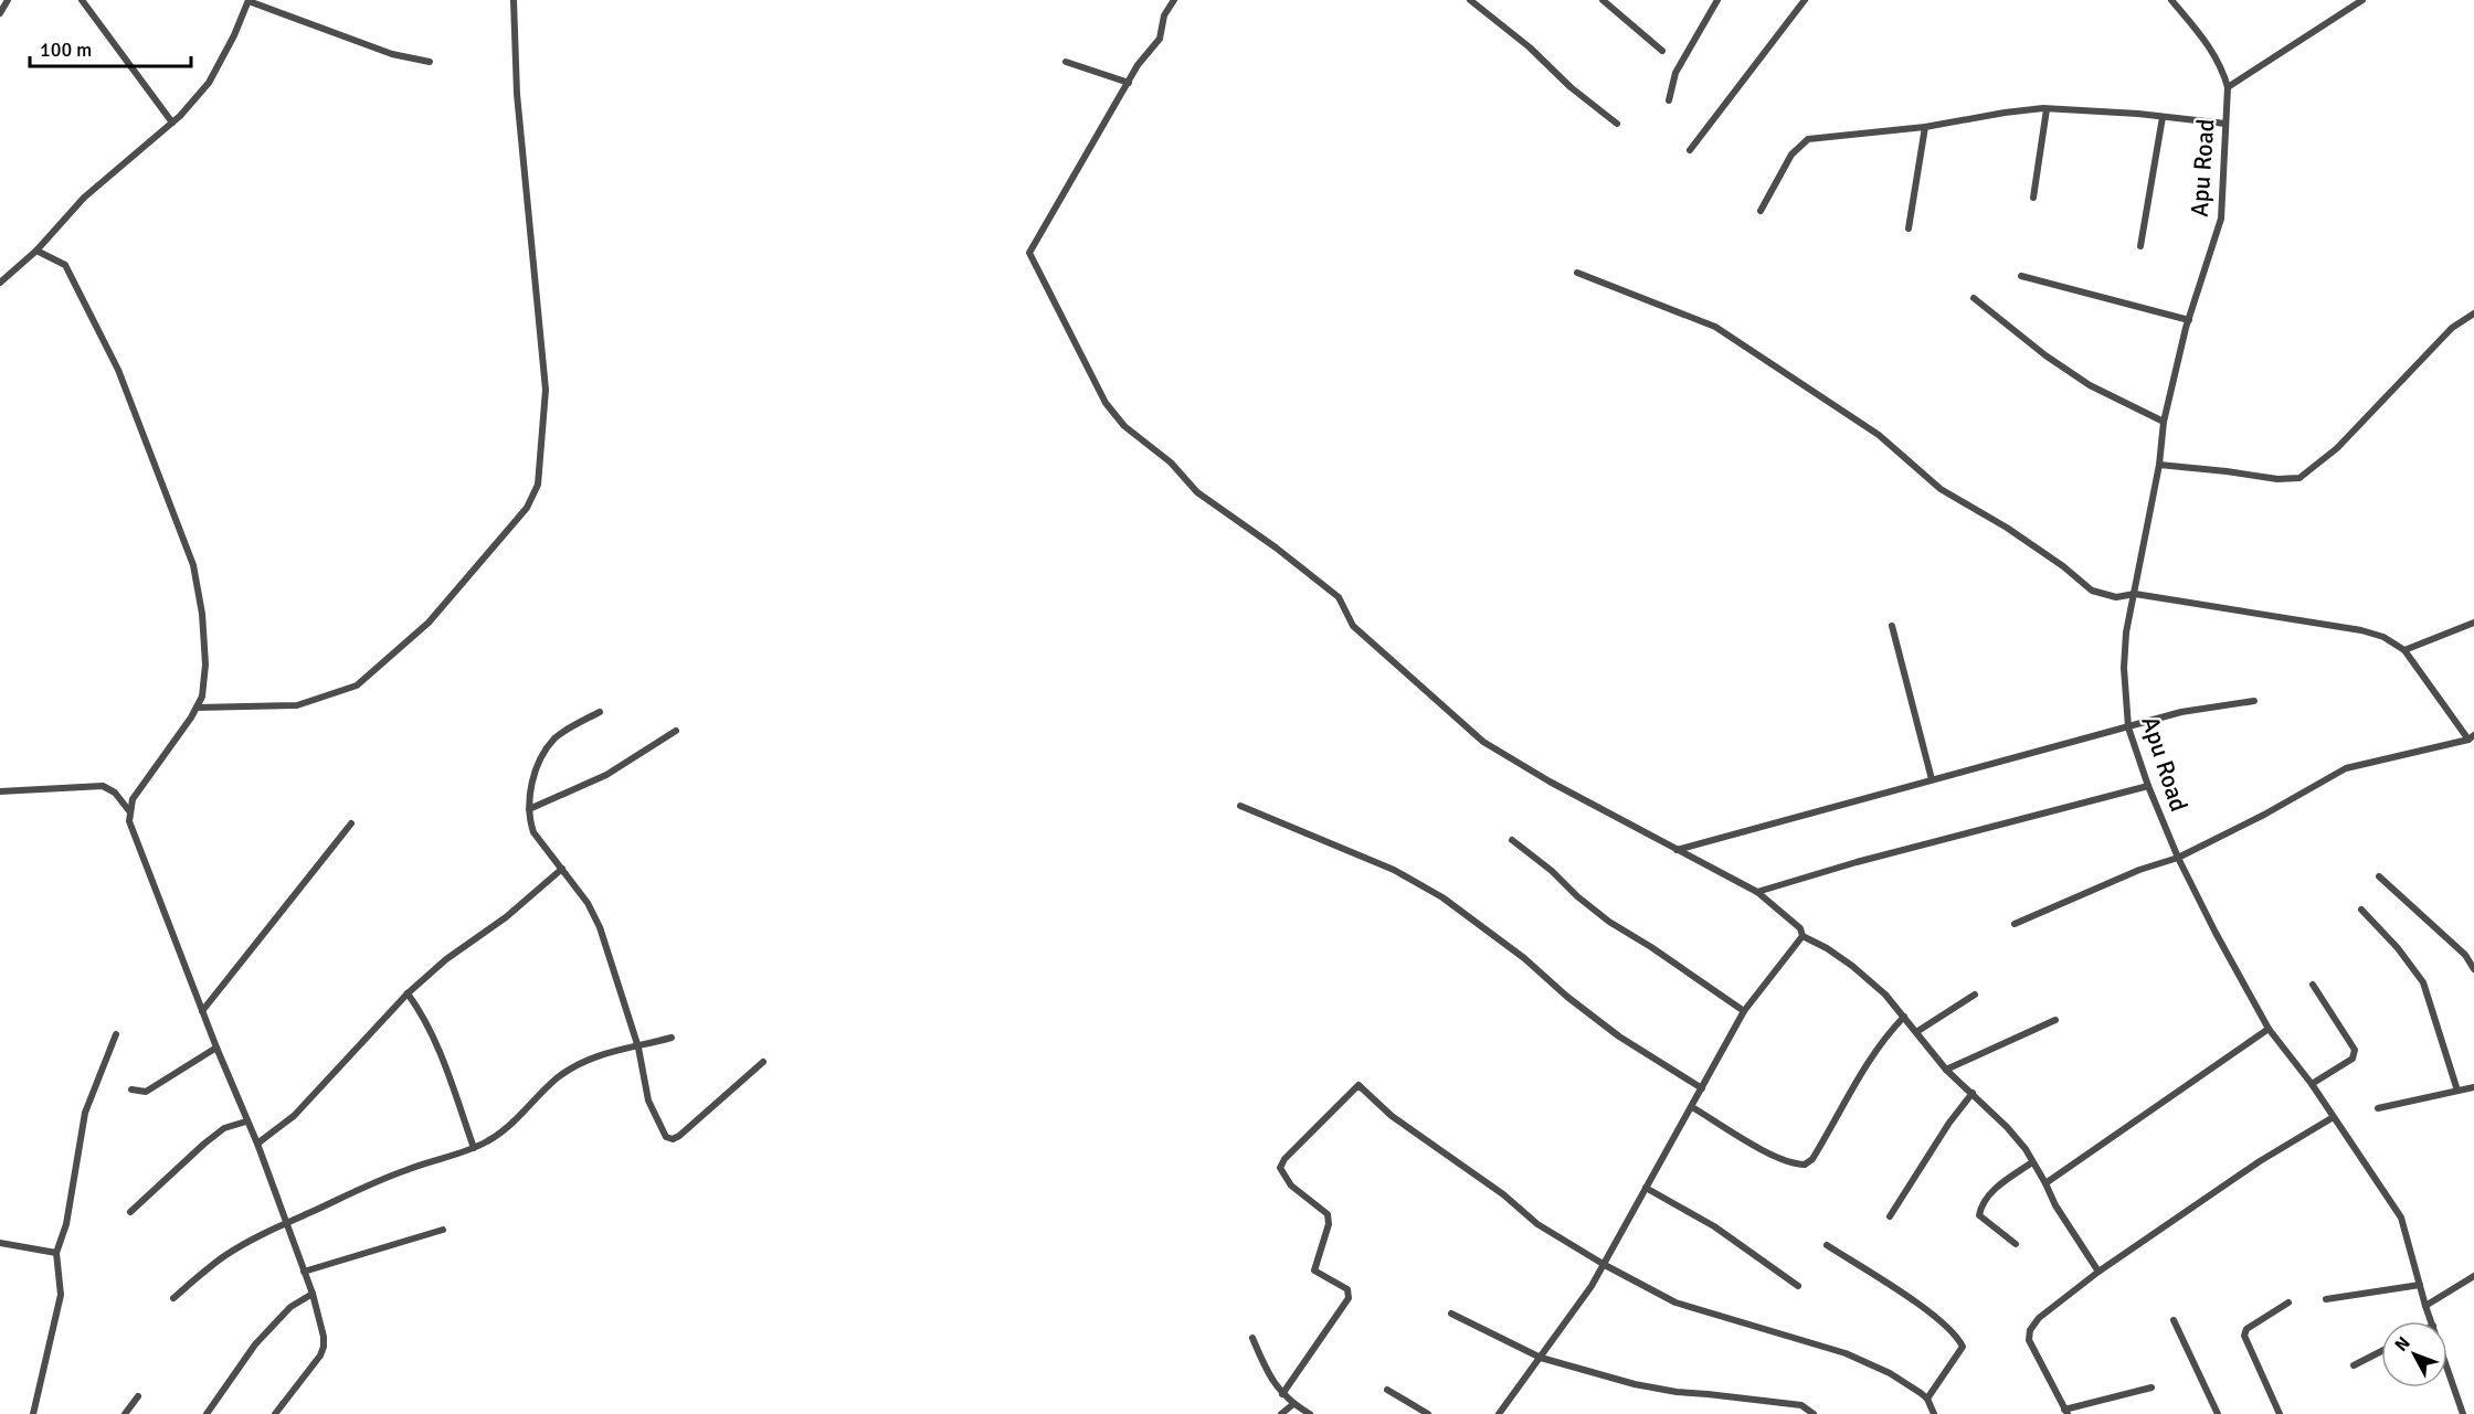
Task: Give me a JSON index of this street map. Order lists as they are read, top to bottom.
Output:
{
  "streets": {
    "street": ["Apu Road"]
  },
  "scale_bar": "100 m",
  "north": "top left"
}
